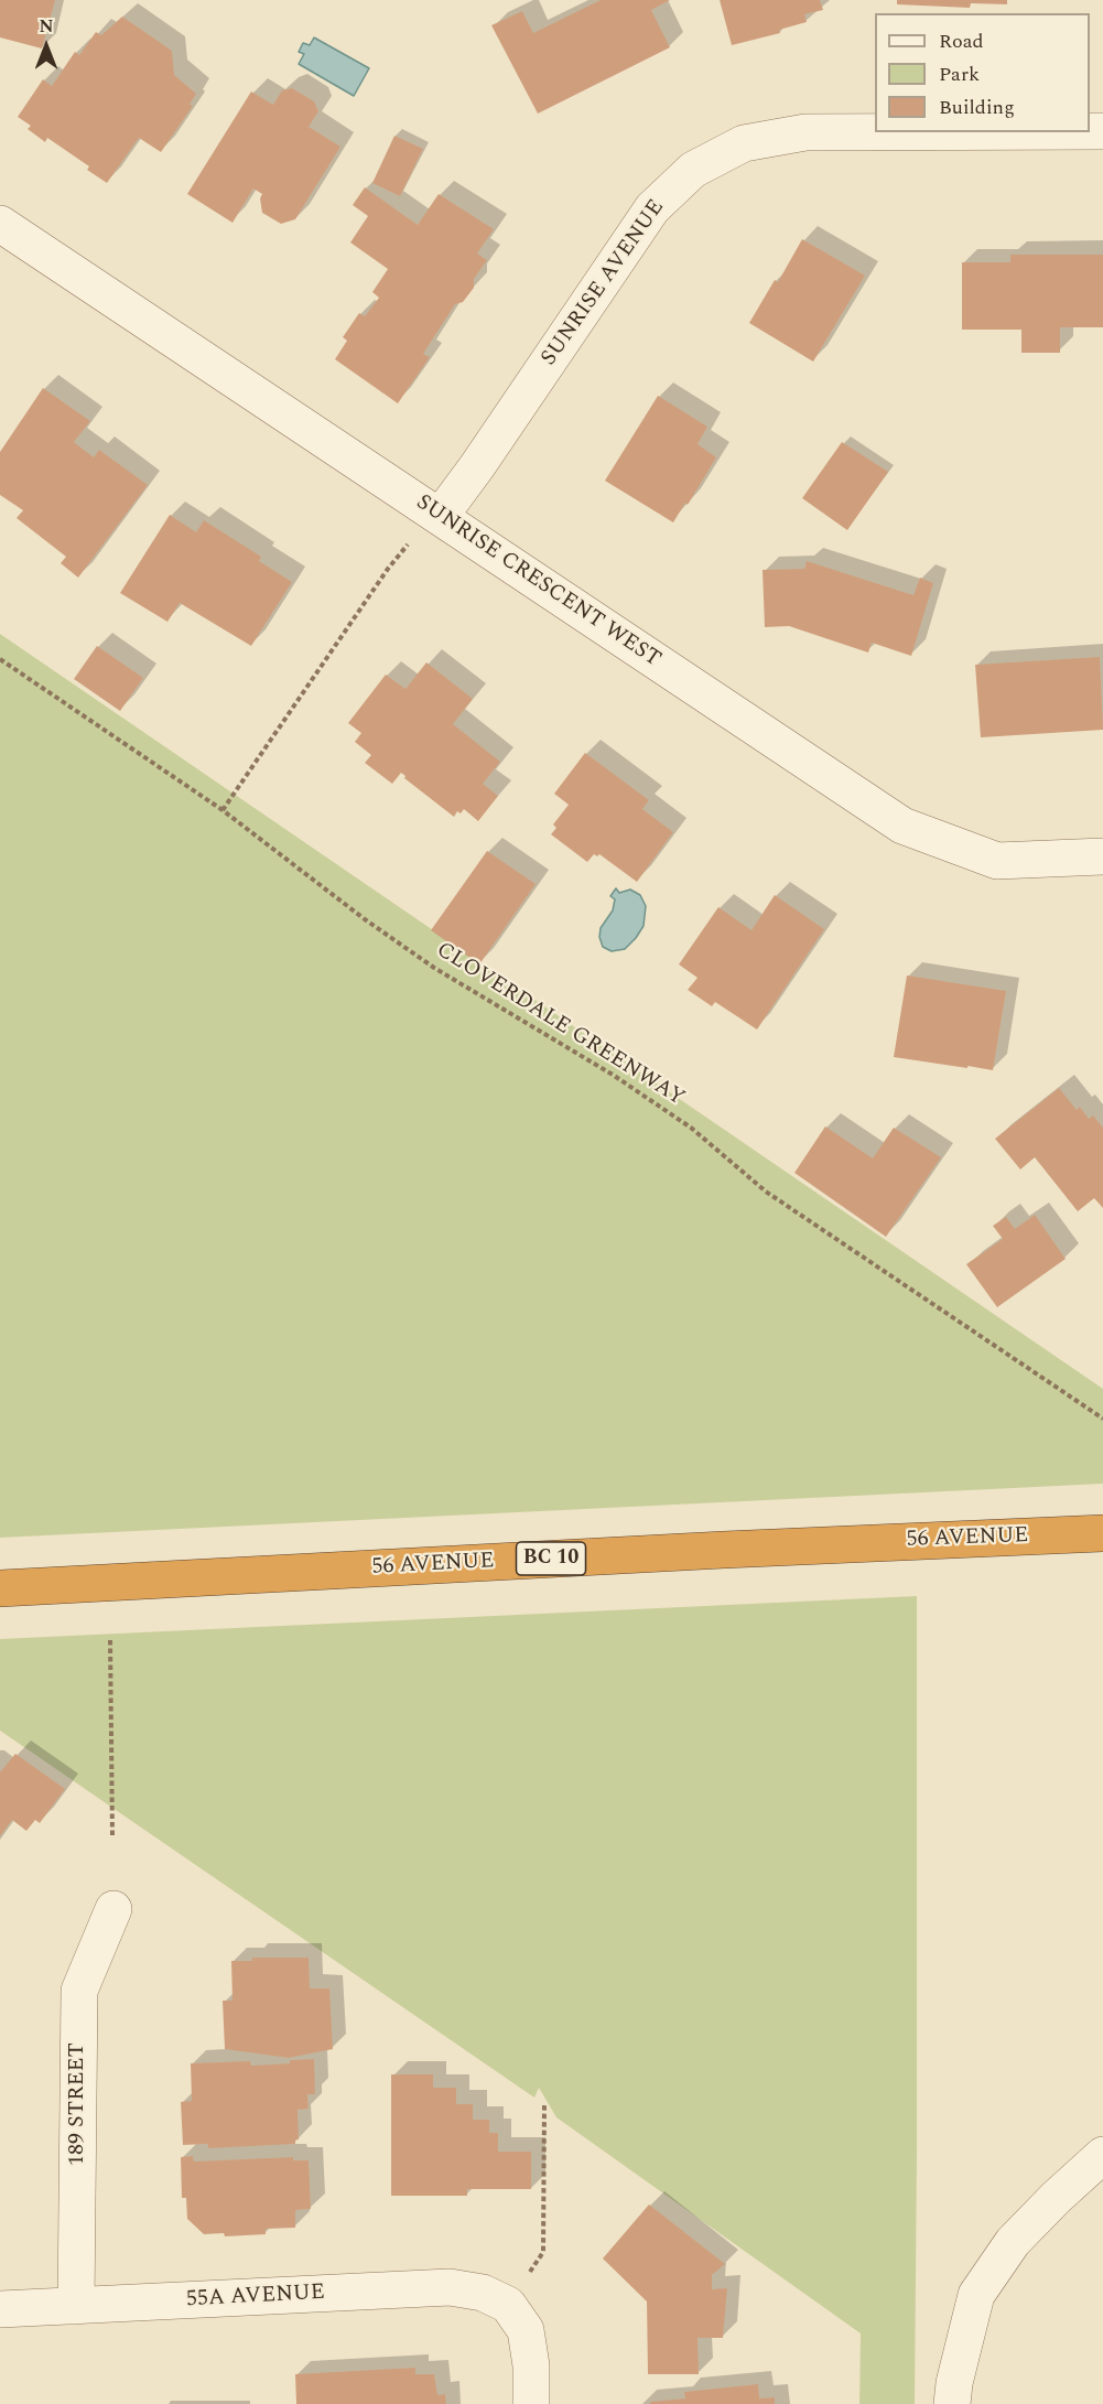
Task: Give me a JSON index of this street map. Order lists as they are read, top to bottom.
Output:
{
  "streets": {
    "highway": ["56 AVENUE", "BC 10"],
    "street": [
      "SUNRISE AVENUE",
      "SUNRISE CRESCENT WEST",
      "189 STREET",
      "55A AVENUE"
    ],
    "path": ["CLOVERDALE GREENWAY"]
  },
  "crossings": [
    ["SUNRISE AVENUE", "SUNRISE CRESCENT WEST"],
    ["189 STREET", "55A AVENUE"]
  ],
  "legend": ["Road", "Park", "Building"],
  "north": "top"
}
